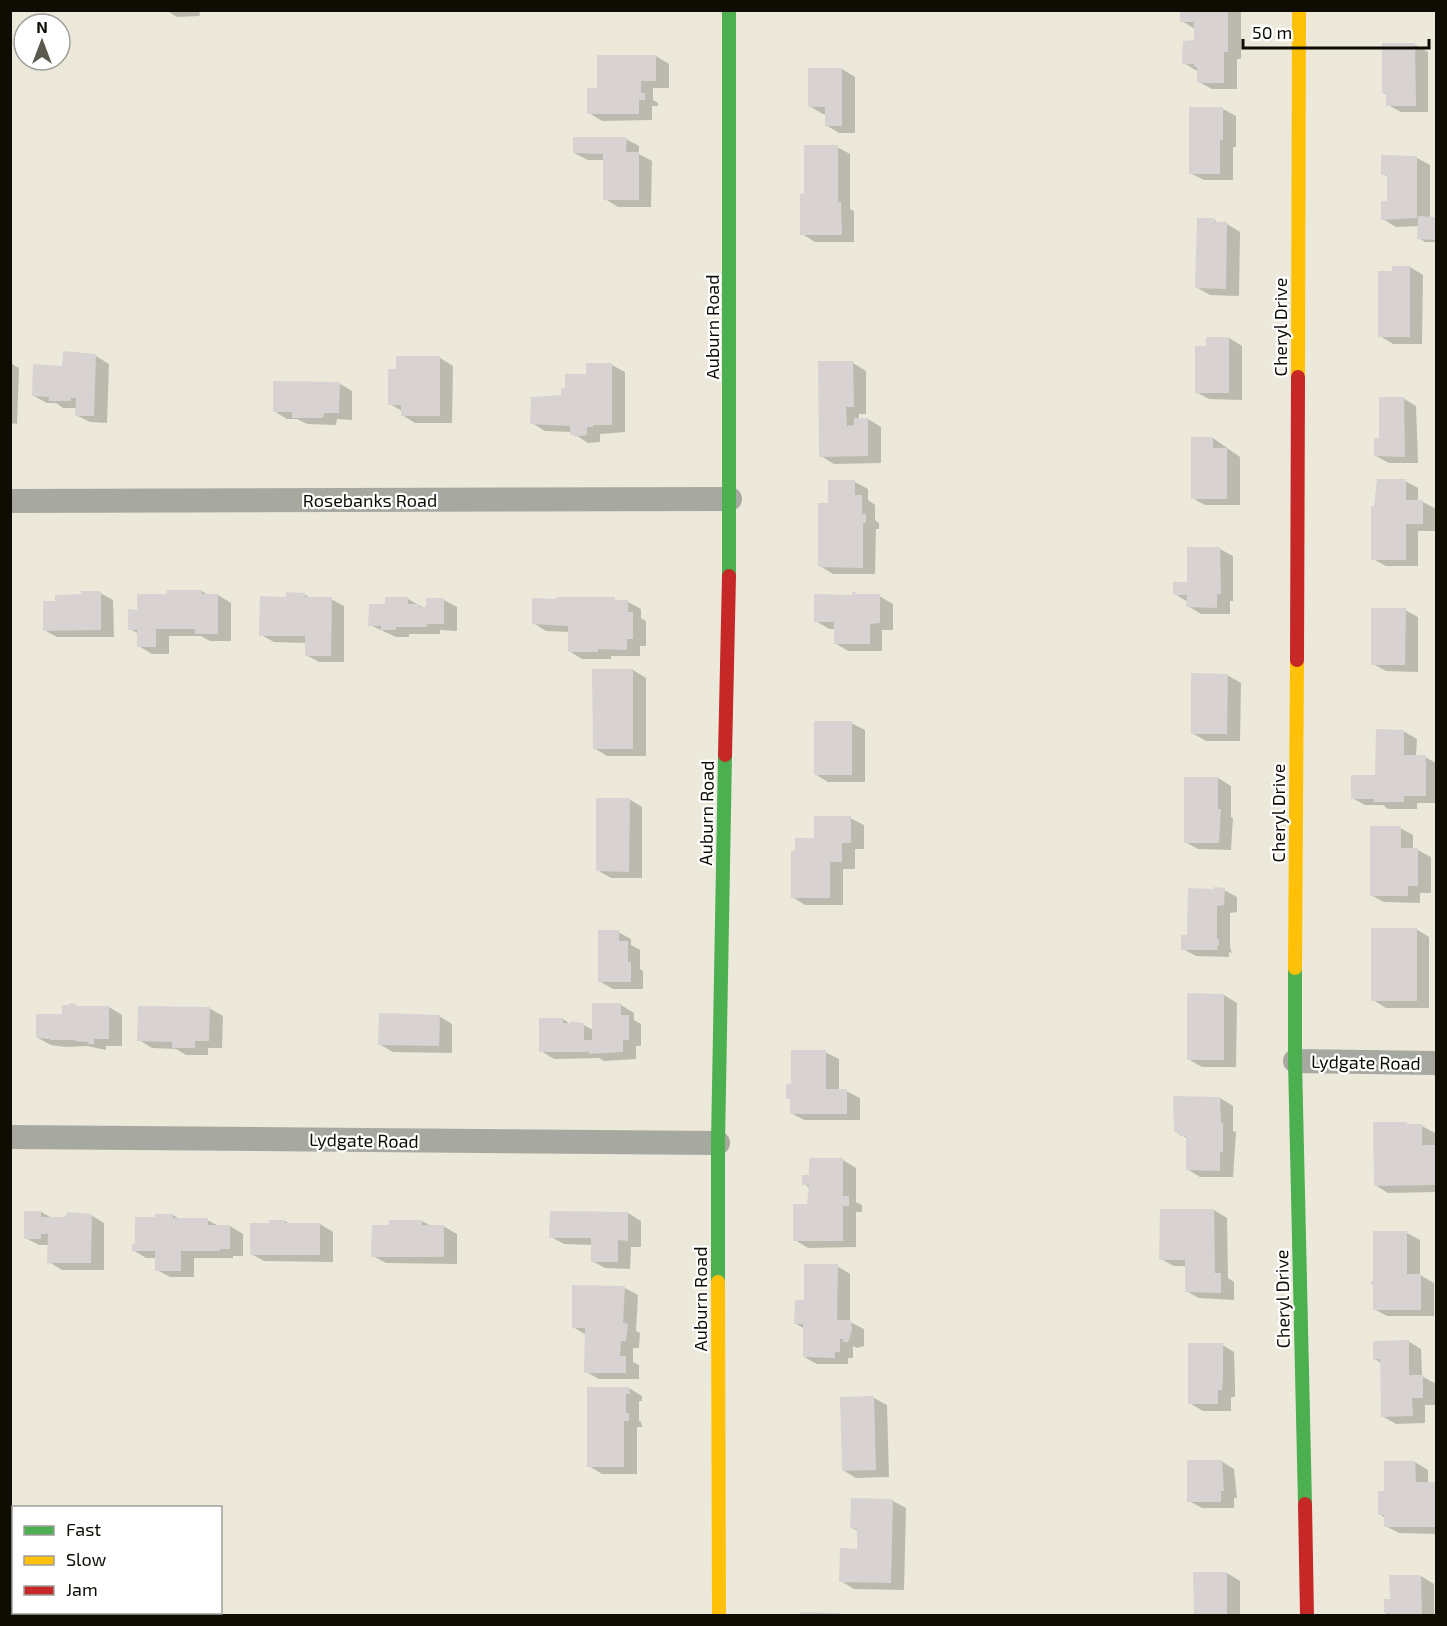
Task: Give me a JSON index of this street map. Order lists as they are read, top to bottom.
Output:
{
  "streets": {
    "street": [
      "Auburn Road",
      "Cheryl Drive",
      "Rosebanks Road",
      "Lydgate Road"
    ]
  },
  "crossings": [
    ["Auburn Road", "Rosebanks Road"],
    ["Auburn Road", "Lydgate Road"],
    ["Cheryl Drive", "Lydgate Road"]
  ],
  "legend": ["Fast", "Slow", "Jam"],
  "scale_bar": "50 m",
  "north": "top"
}
